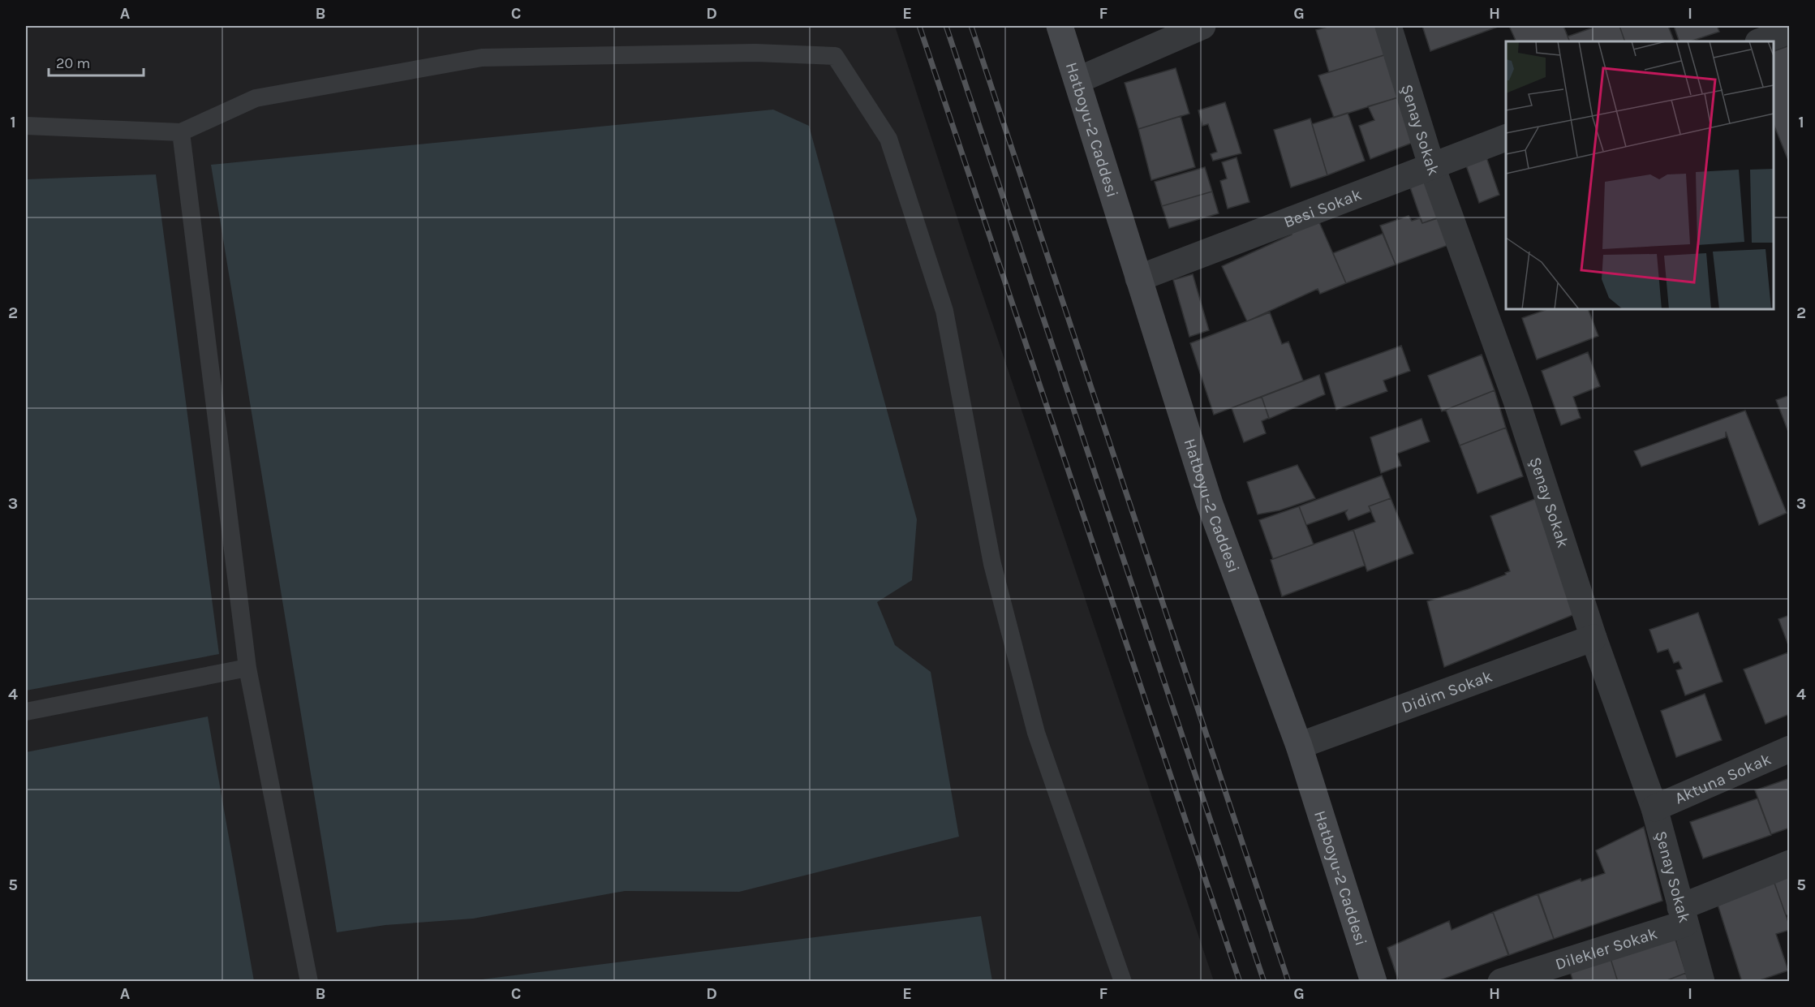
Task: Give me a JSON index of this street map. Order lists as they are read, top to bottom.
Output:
{
  "streets": {
    "main road": ["Hatboyu-2 Caddesi"],
    "street": [
      "Şenay Sokak",
      "Besi Sokak",
      "Didim Sokak",
      "Aktuna Sokak",
      "Dilekler Sokak"
    ]
  },
  "crossings": [
    ["Hatboyu-2 Caddesi", "Besi Sokak"],
    ["Hatboyu-2 Caddesi", "Didim Sokak"],
    ["Şenay Sokak", "Besi Sokak"],
    ["Şenay Sokak", "Didim Sokak"],
    ["Şenay Sokak", "Aktuna Sokak"],
    ["Şenay Sokak", "Dilekler Sokak"]
  ],
  "scale_bar": "20 m",
  "grid": {
    "columns": [
      "A",
      "B",
      "C",
      "D",
      "E",
      "F",
      "G",
      "H",
      "I"
    ],
    "rows": [
      "1",
      "2",
      "3",
      "4",
      "5"
    ]
  }
}
